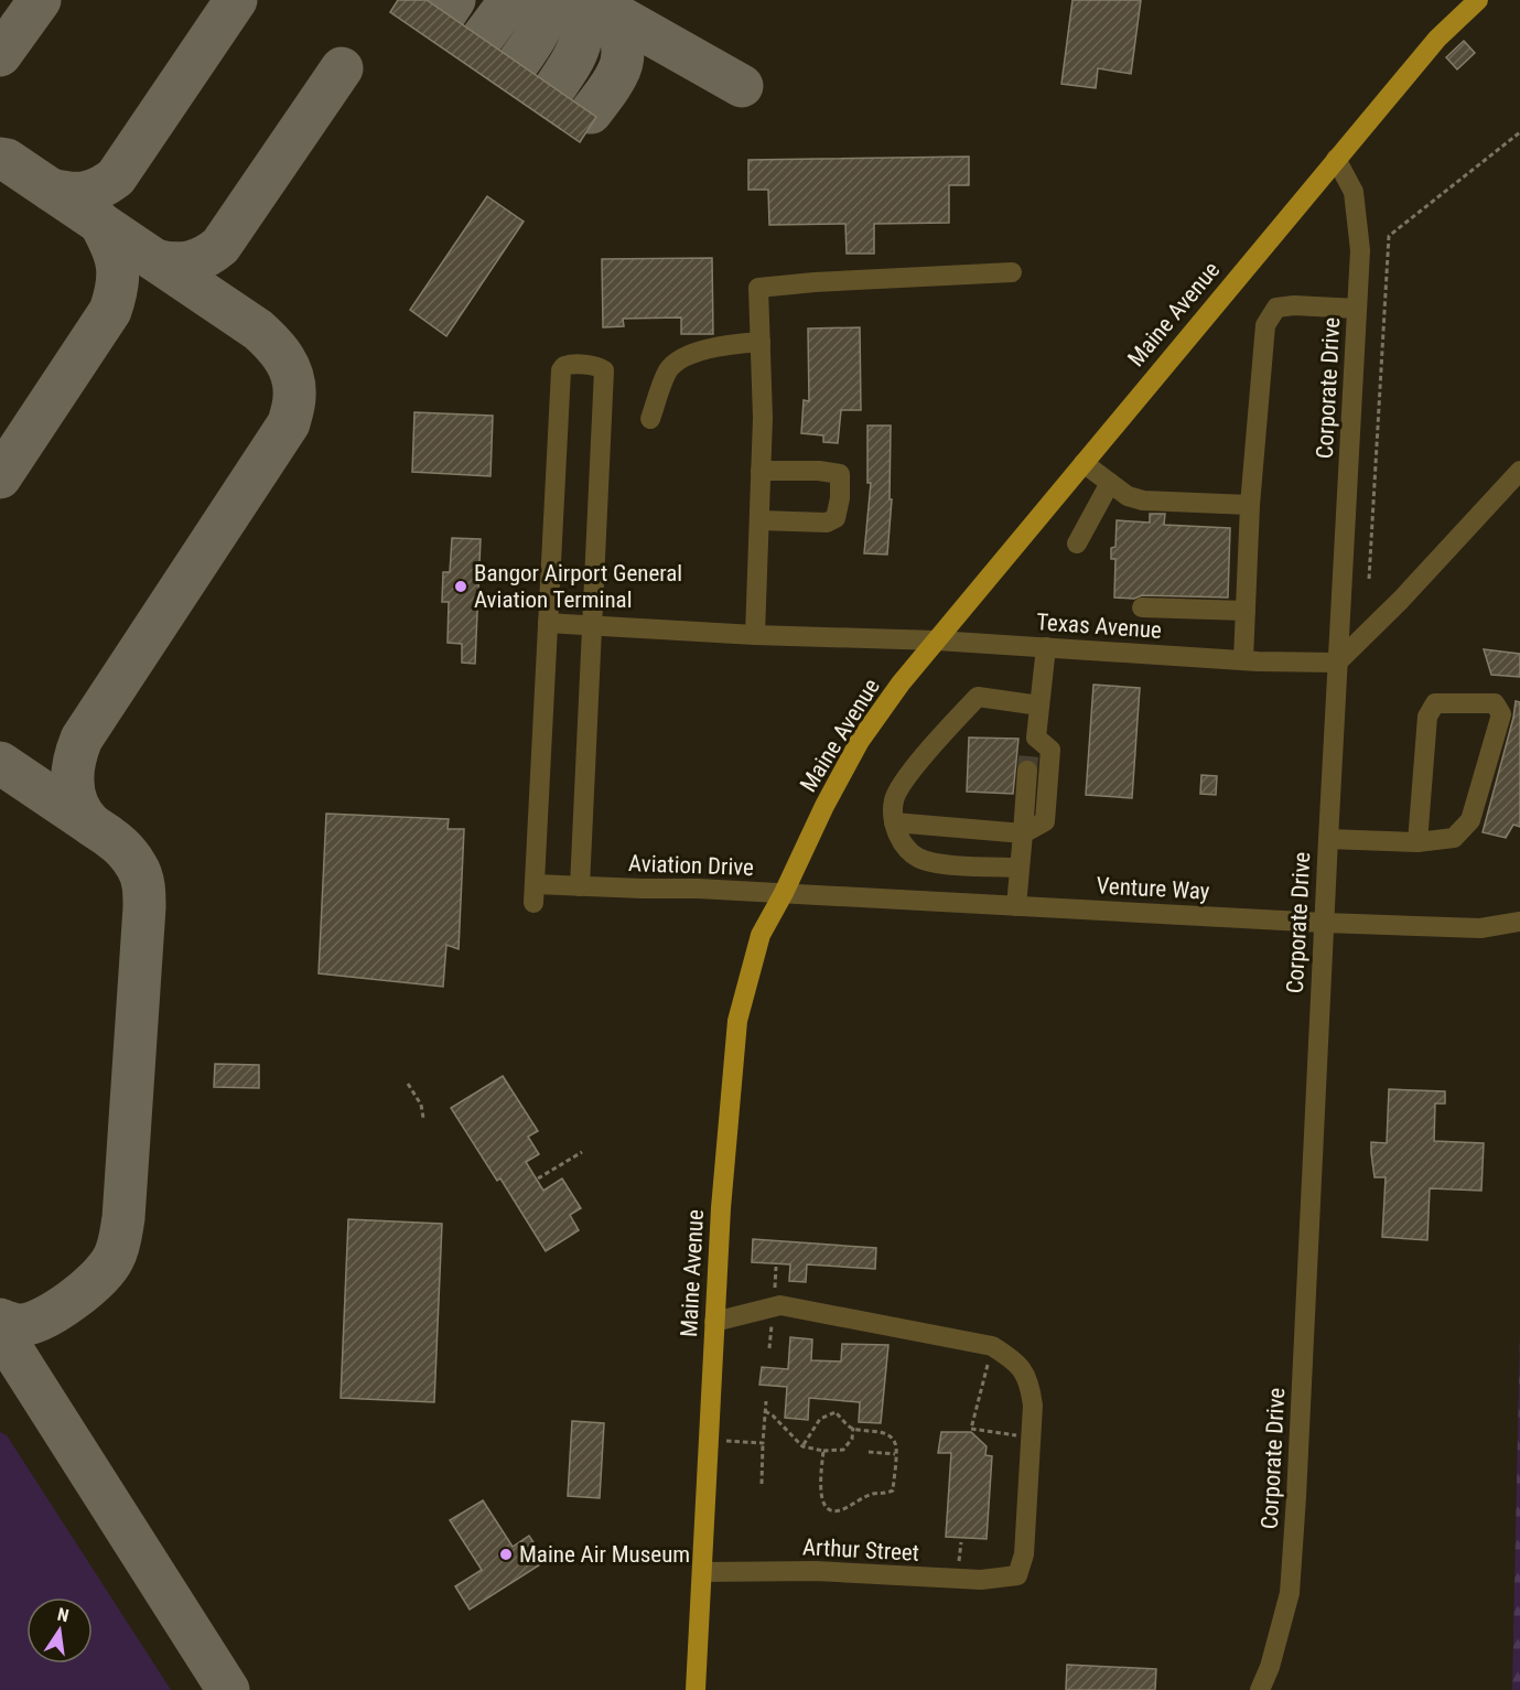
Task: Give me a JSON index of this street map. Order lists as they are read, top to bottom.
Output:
{
  "streets": {
    "main road": ["Maine Avenue"],
    "street": [
      "Corporate Drive",
      "Texas Avenue",
      "Aviation Drive",
      "Venture Way",
      "Arthur Street"
    ]
  },
  "crossings": [
    ["Maine Avenue", "Corporate Drive"],
    ["Maine Avenue", "Texas Avenue"],
    ["Maine Avenue", "Aviation Drive"],
    ["Maine Avenue", "Venture Way"],
    ["Maine Avenue", "Arthur Street"],
    ["Corporate Drive", "Texas Avenue"],
    ["Corporate Drive", "Venture Way"],
    ["Texas Avenue", "Aviation Drive"],
    ["Aviation Drive", "Venture Way"]
  ],
  "places": ["Bangor Airport General Aviation Terminal", "Maine Air Museum"],
  "north": "top"
}
